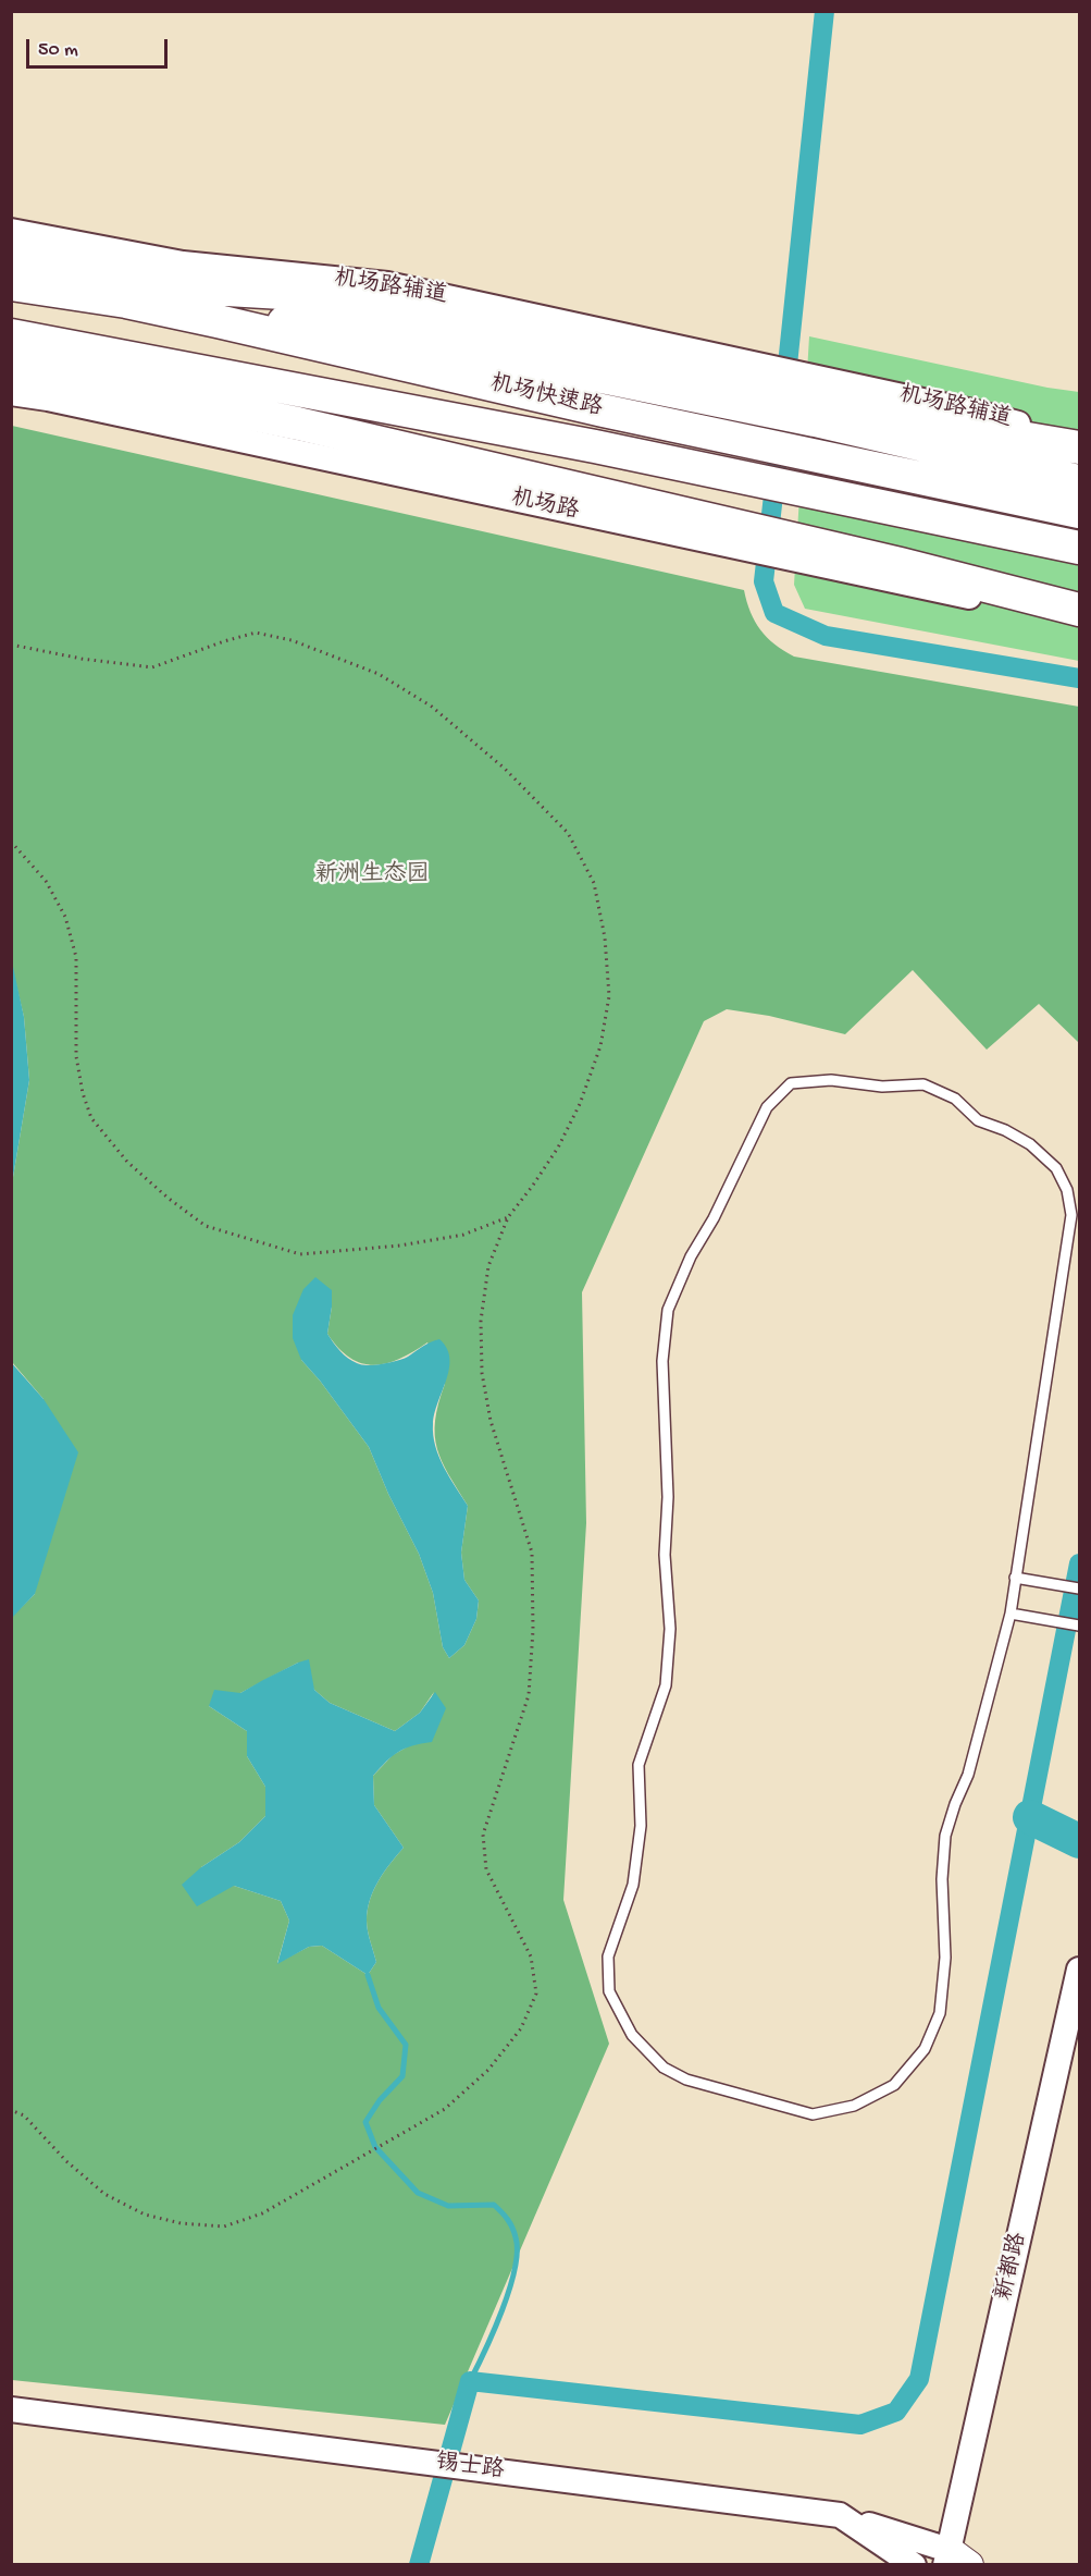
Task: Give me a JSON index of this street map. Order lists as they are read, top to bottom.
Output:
{
  "streets": {
    "highway": ["机场快速路"],
    "street": [
      "机场路辅道",
      "机场路",
      "新都路",
      "锡士路"
    ]
  },
  "parks": ["新洲生态园"],
  "scale_bar": "50 m"
}
